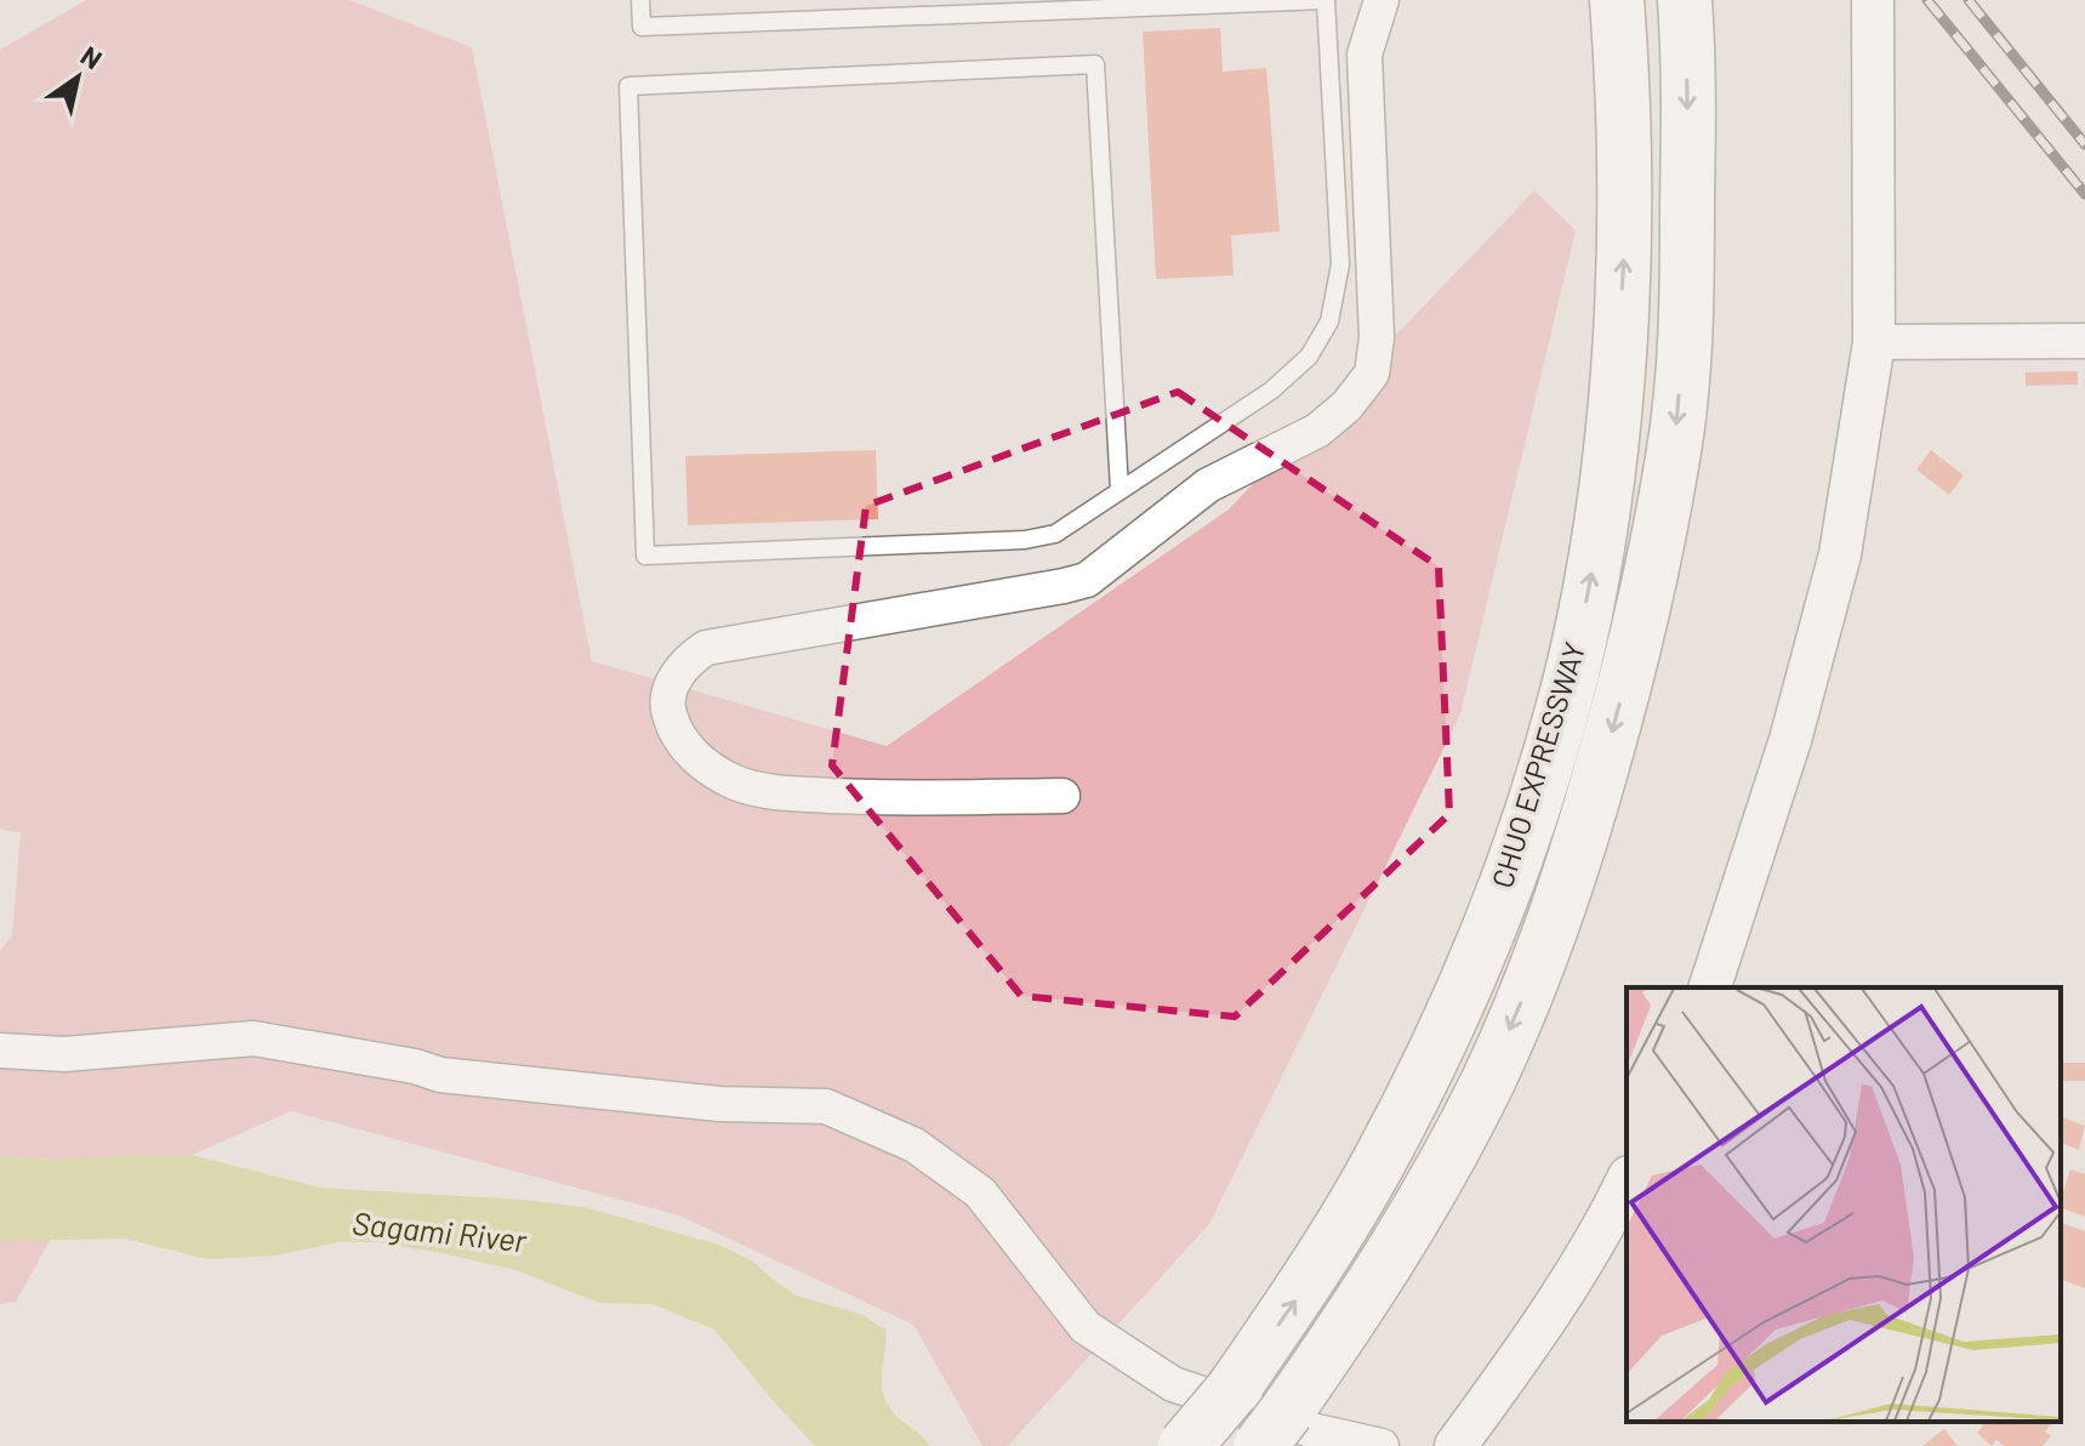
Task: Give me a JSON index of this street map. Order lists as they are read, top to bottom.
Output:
{
  "streets": {
    "highway": ["CHUO EXPRESSWAY"]
  },
  "water": ["Sagami River"],
  "north": "top right"
}
